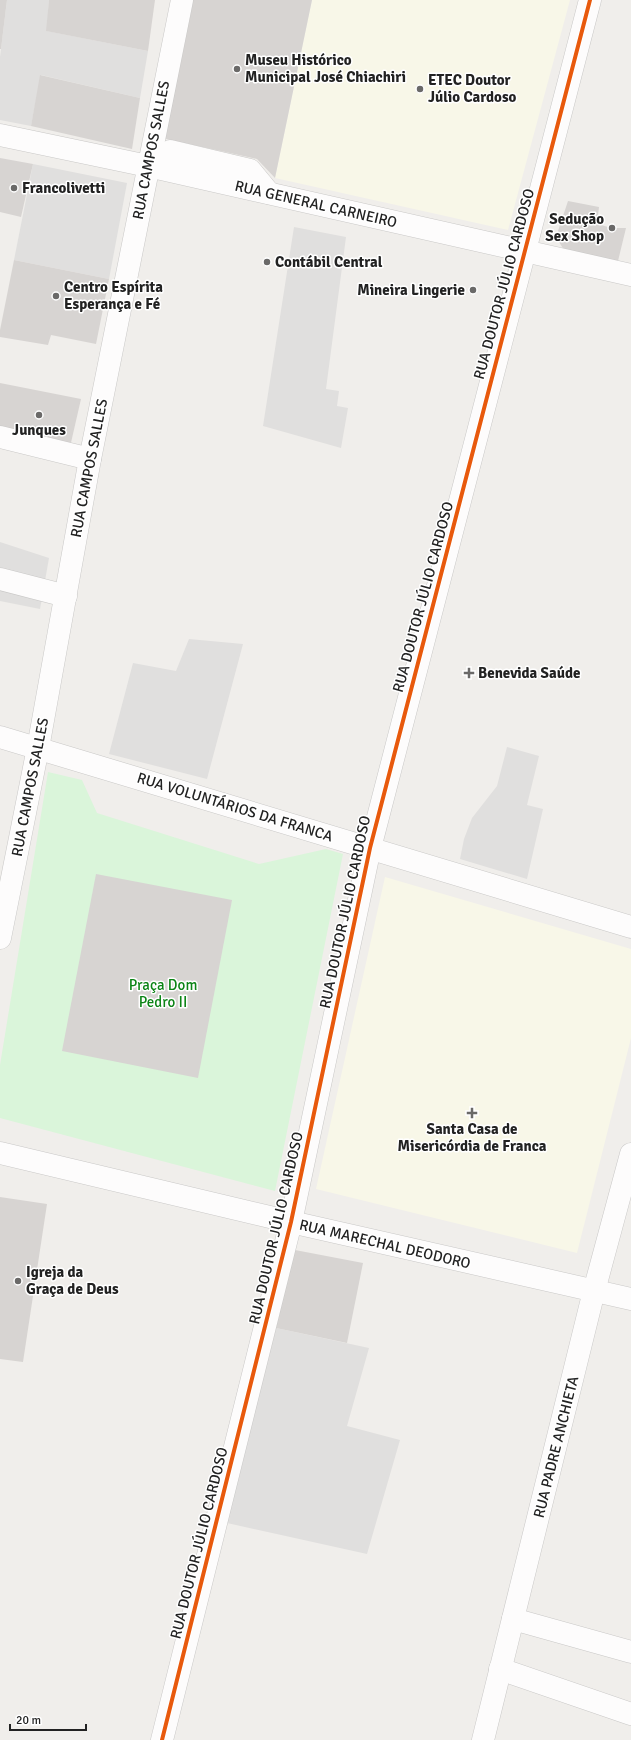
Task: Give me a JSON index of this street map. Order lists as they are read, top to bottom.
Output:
{
  "streets": {
    "street": [
      "RUA CAMPOS SALLES",
      "RUA GENERAL CARNEIRO",
      "RUA DOUTOR JÚLIO CARDOSO",
      "RUA VOLUNTÁRIOS DA FRANCA",
      "RUA MARECHAL DEODORO",
      "RUA PADRE ANCHIETA"
    ]
  },
  "crossings": [
    ["RUA CAMPOS SALLES", "RUA GENERAL CARNEIRO"],
    ["RUA CAMPOS SALLES", "RUA VOLUNTÁRIOS DA FRANCA"],
    ["RUA GENERAL CARNEIRO", "RUA DOUTOR JÚLIO CARDOSO"],
    ["RUA DOUTOR JÚLIO CARDOSO", "RUA VOLUNTÁRIOS DA FRANCA"],
    ["RUA DOUTOR JÚLIO CARDOSO", "RUA MARECHAL DEODORO"],
    ["RUA MARECHAL DEODORO", "RUA PADRE ANCHIETA"]
  ],
  "parks": ["Praça Dom Pedro II"],
  "places": {
    "other": [
      "Museu Histórico Municipal José Chiachiri",
      "ETEC Doutor Júlio Cardoso",
      "Francolivetti",
      "Sedução Sex Shop",
      "Contábil Central",
      "Mineira Lingerie",
      "Centro Espírita Esperança e Fé",
      "Junques",
      "Igreja da Graça de Deus"
    ],
    "health": ["Benevida Saúde", "Santa Casa de Misericórdia de Franca"]
  },
  "scale_bar": "20 m"
}
